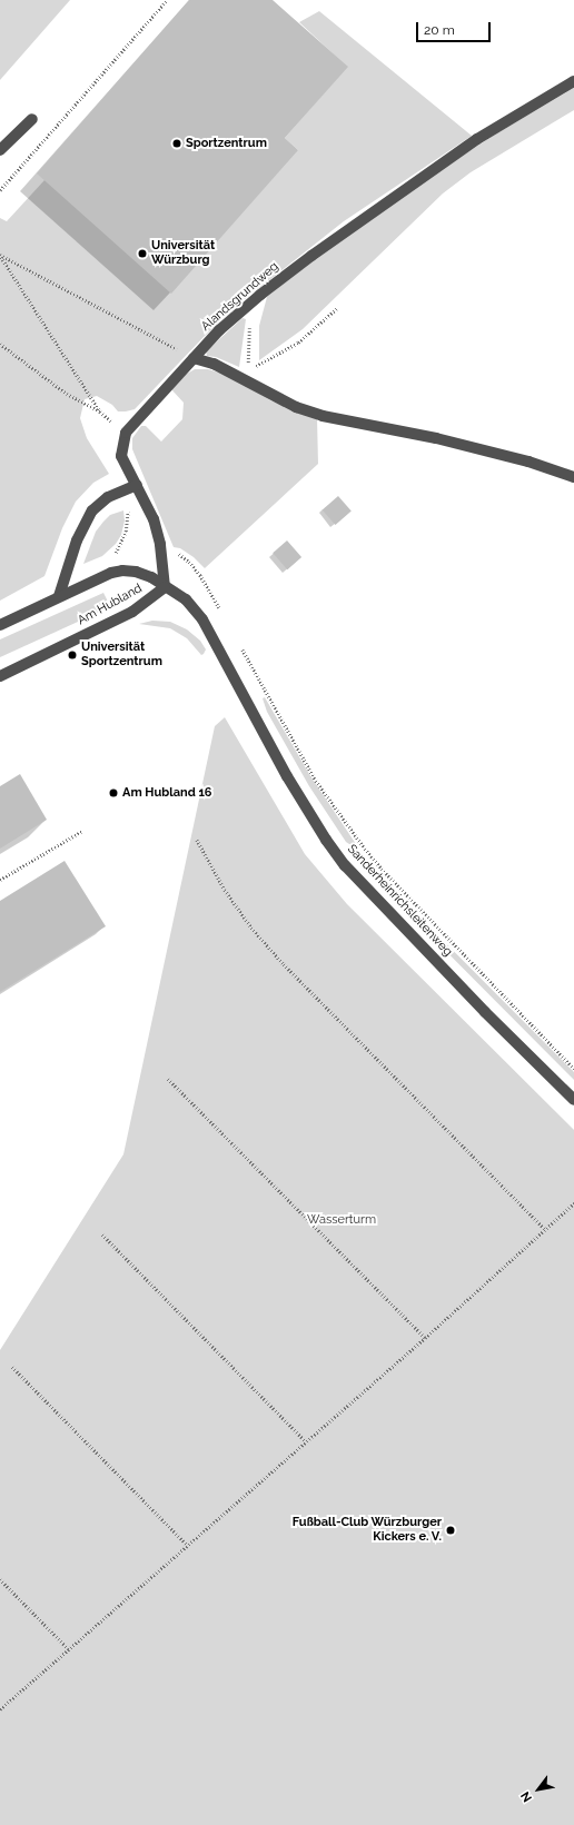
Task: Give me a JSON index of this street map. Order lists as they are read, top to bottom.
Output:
{
  "streets": {
    "street": ["Alandsgrundweg", "Am Hubland", "Sanderheinrichsleitenweg"]
  },
  "crossings": [
    ["Am Hubland", "Sanderheinrichsleitenweg"]
  ],
  "parks": ["Wasserturm"],
  "places": [
    "Sportzentrum",
    "Universität Würzburg",
    "Universität Sportzentrum",
    "Am Hubland 16",
    "Fußball-Club Würzburger Kickers e. V."
  ],
  "scale_bar": "20 m",
  "north": "bottom left"
}
